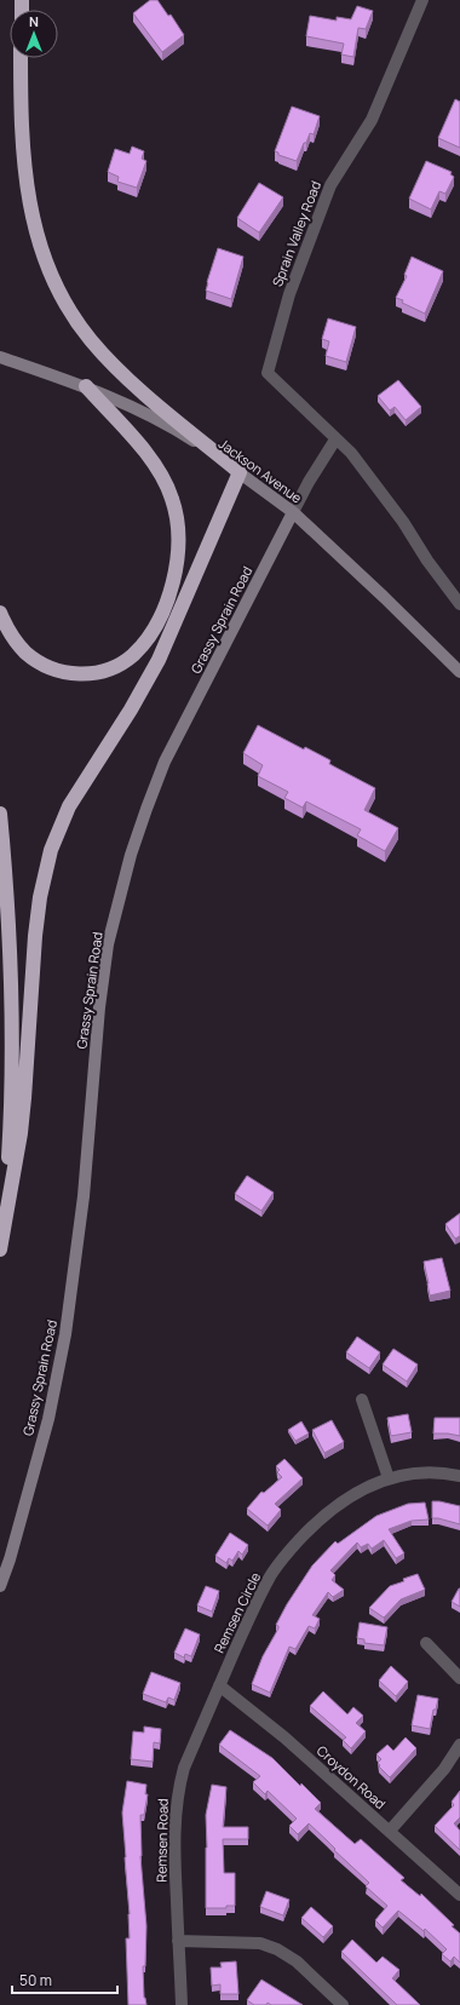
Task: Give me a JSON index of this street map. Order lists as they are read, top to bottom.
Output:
{
  "streets": {
    "street": [
      "Sprain Valley Road",
      "Jackson Avenue",
      "Grassy Sprain Road",
      "Remsen Circle",
      "Croydon Road",
      "Remsen Road"
    ]
  },
  "crossings": [
    ["Sprain Valley Road", "Grassy Sprain Road"],
    ["Jackson Avenue", "Grassy Sprain Road"],
    ["Remsen Circle", "Croydon Road"],
    ["Remsen Circle", "Remsen Road"],
    ["Croydon Road", "Remsen Road"]
  ],
  "scale_bar": "50 m",
  "north": "top"
}
